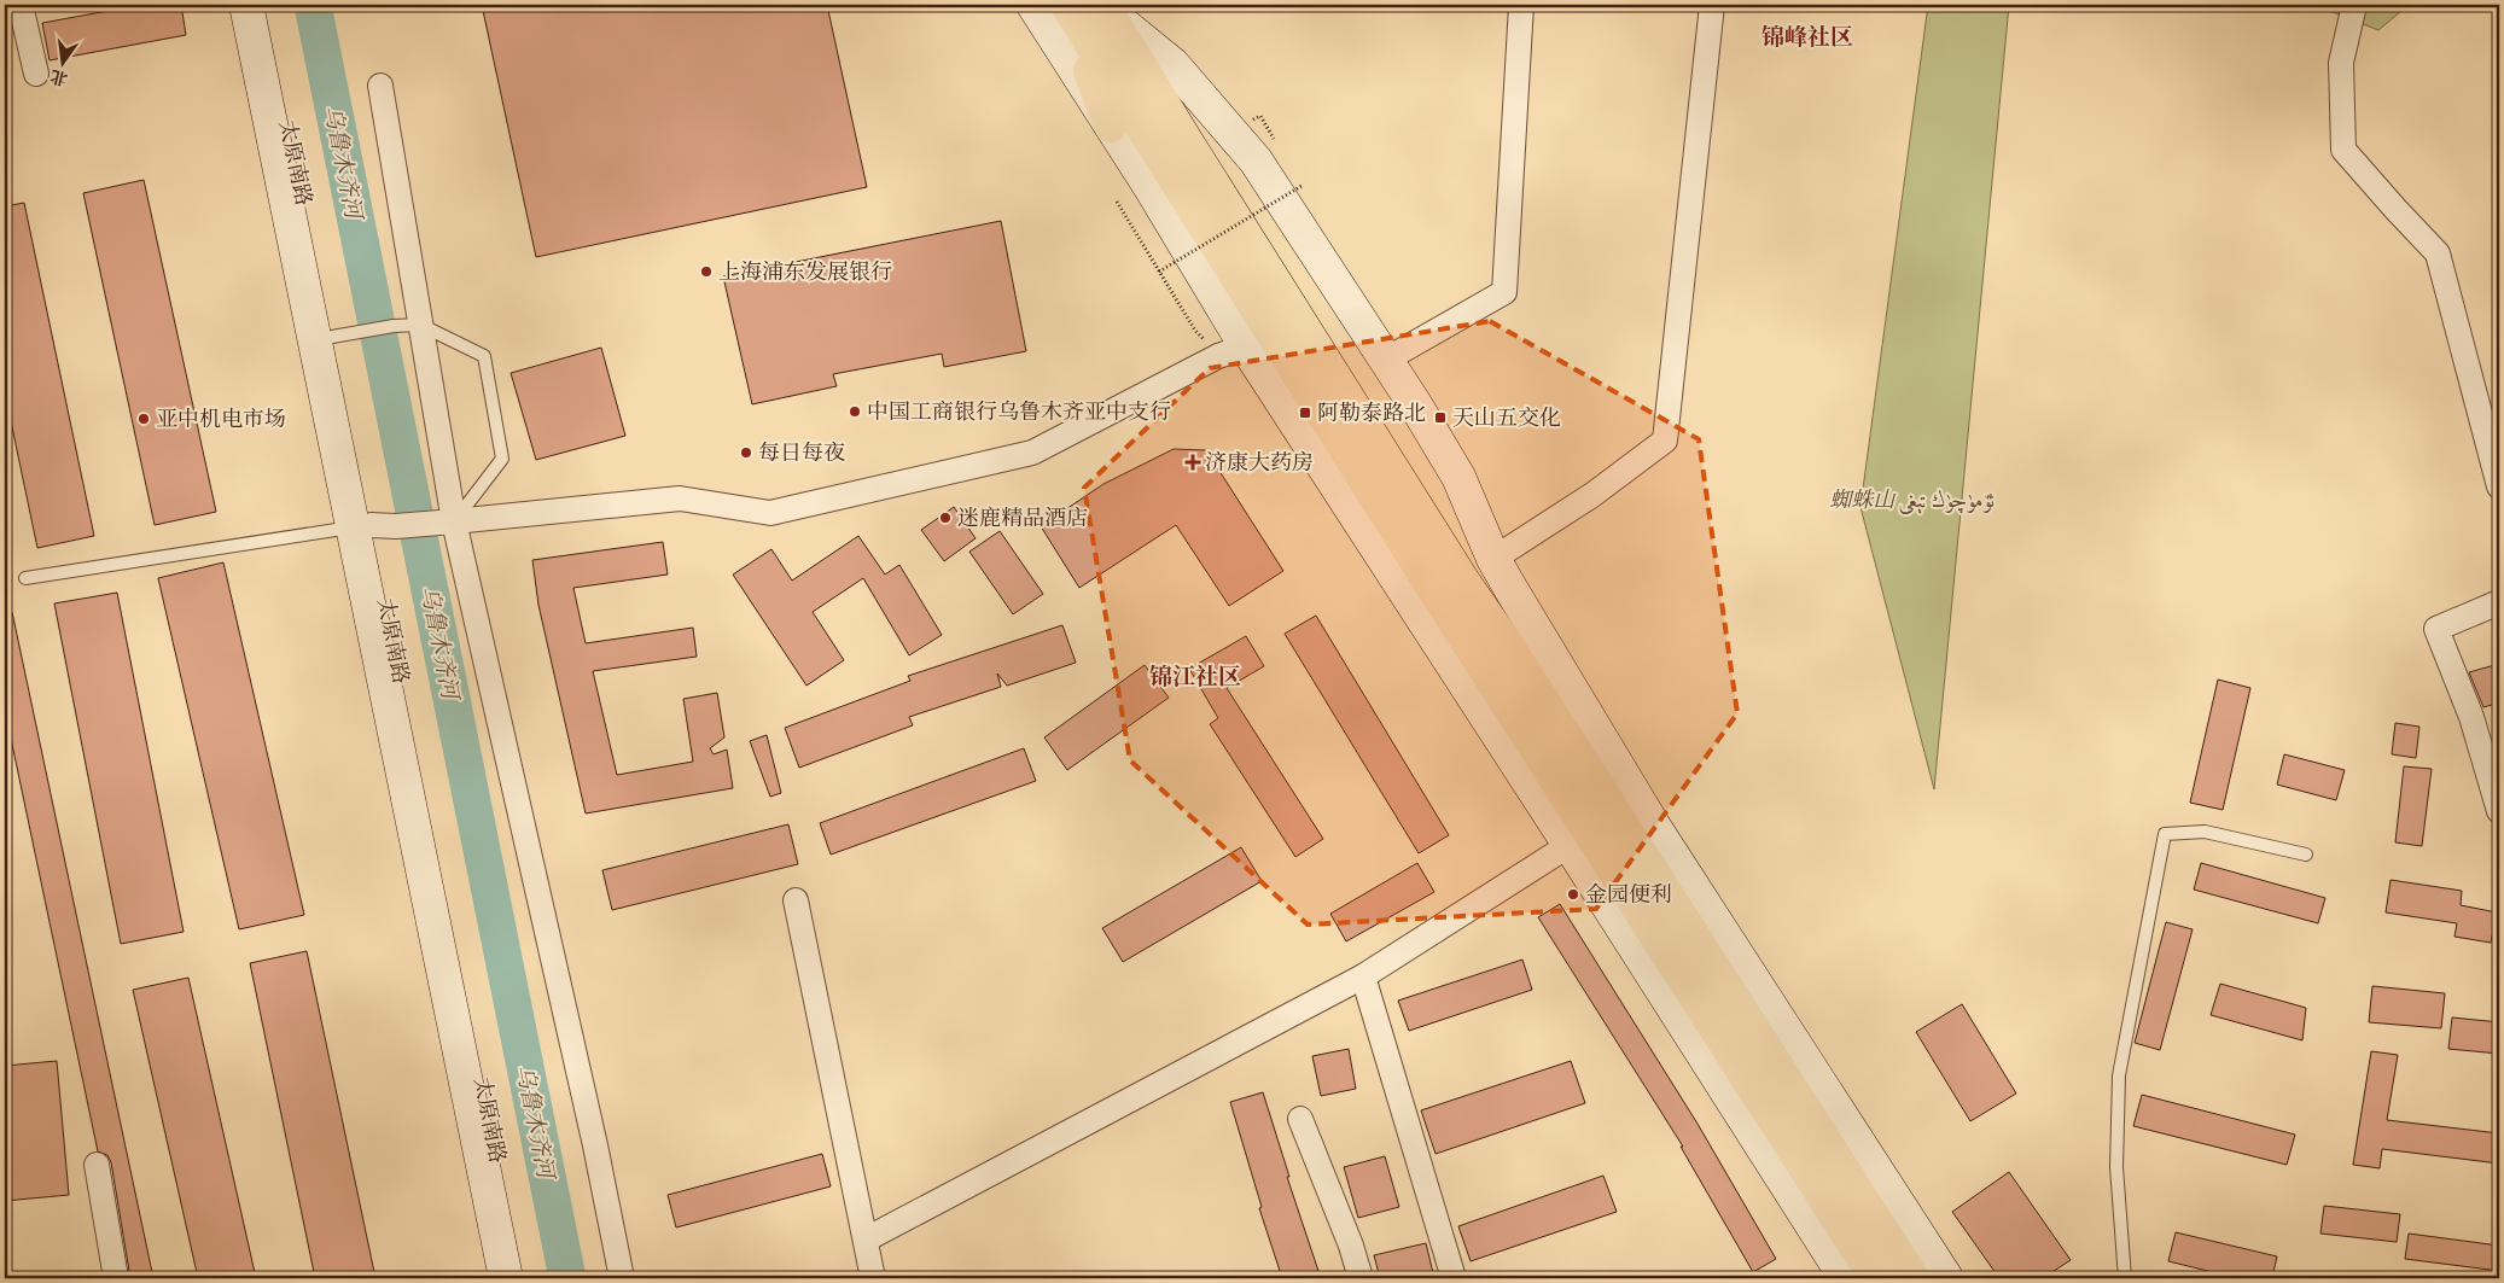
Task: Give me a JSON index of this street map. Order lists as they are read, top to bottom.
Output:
{
  "streets": {
    "main road": ["太原南路"]
  },
  "districts": ["锦峰社区", "锦江社区"],
  "water": ["乌鲁木齐河"],
  "parks": ["蜘蛛山 ئۆمۈچۈك تېغى"],
  "places": {
    "other": [
      "上海浦东发展银行",
      "中国工商银行乌鲁木齐亚中支行",
      "亚中机电市场",
      "每日每夜",
      "迷鹿精品酒店",
      "金园便利"
    ],
    "transit": ["阿勒泰路北", "天山五交化"],
    "health": ["济康大药房"]
  },
  "north": "bottom"
}
